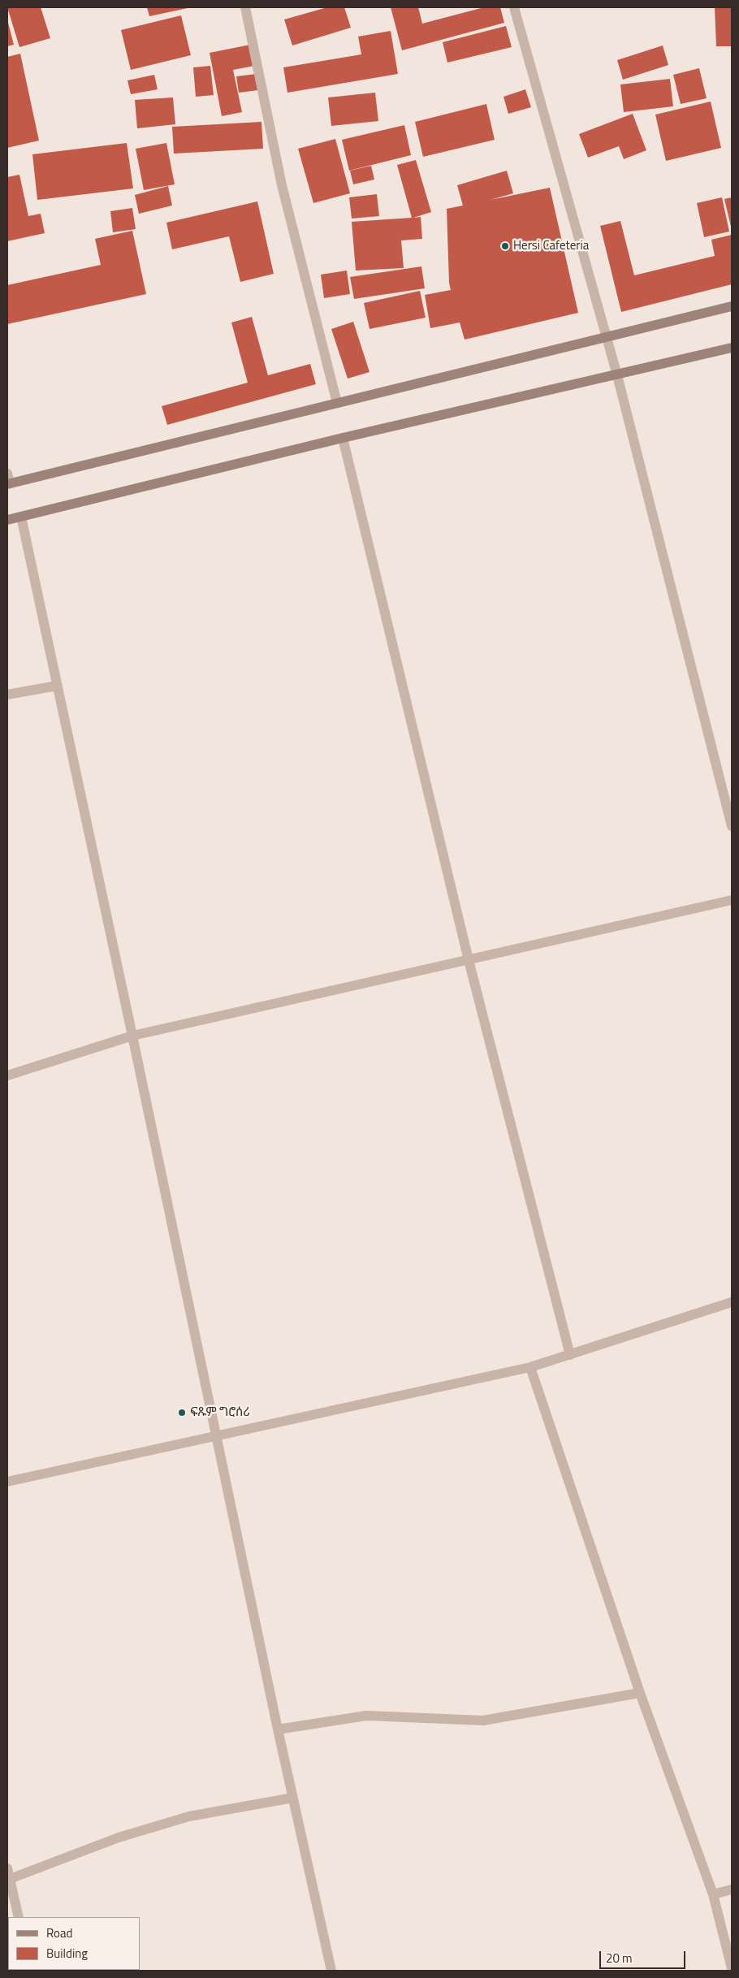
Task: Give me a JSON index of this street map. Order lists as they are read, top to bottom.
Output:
{
  "places": ["Hersi Cafeteria", "ፍጹም ግሮሰሪ"],
  "legend": ["Road", "Building"],
  "scale_bar": "20 m"
}
